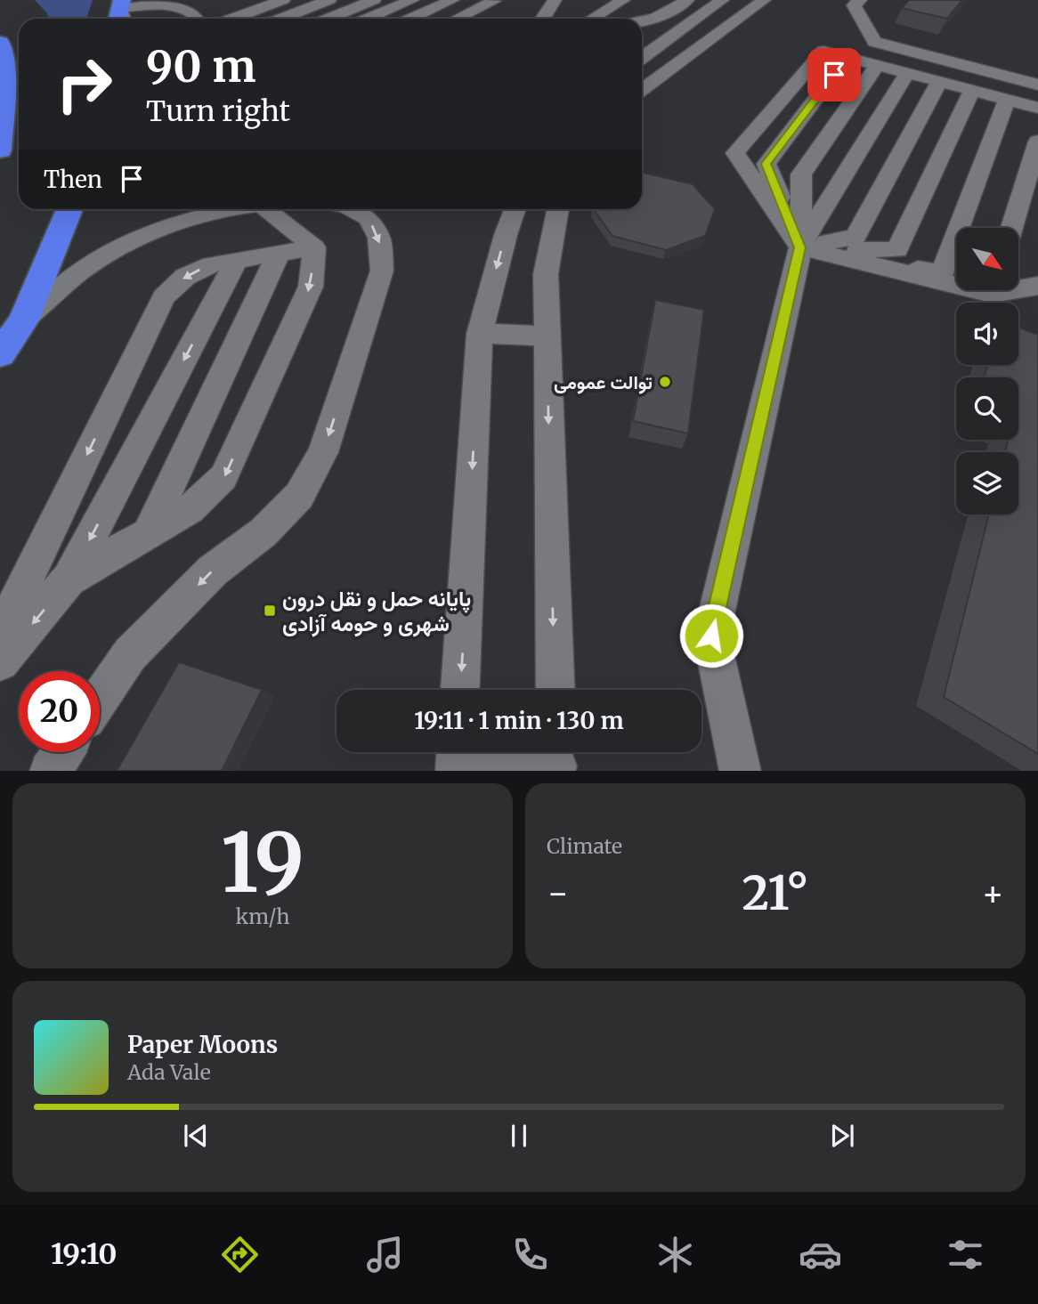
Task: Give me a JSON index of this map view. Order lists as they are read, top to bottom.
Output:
{
  "places": {
    "other": ["توالت عمومی"],
    "transit": ["پایانه حمل و نقل درون شهری و حومه آزادی"]
  },
  "north": "bottom right",
  "page": {
    "turn": ["90 m", "Turn right"],
    "then": "Then",
    "limit": "20",
    "trip": "19:11 · 1 min · 130 m",
    "tile": [
      ["19", "km/h"],
      "Climate"
    ],
    "heat": ["−", "21°", "+"],
    "song": ["Paper Moons", "Ada Vale"],
    "tabs": "19:10"
  }
}
